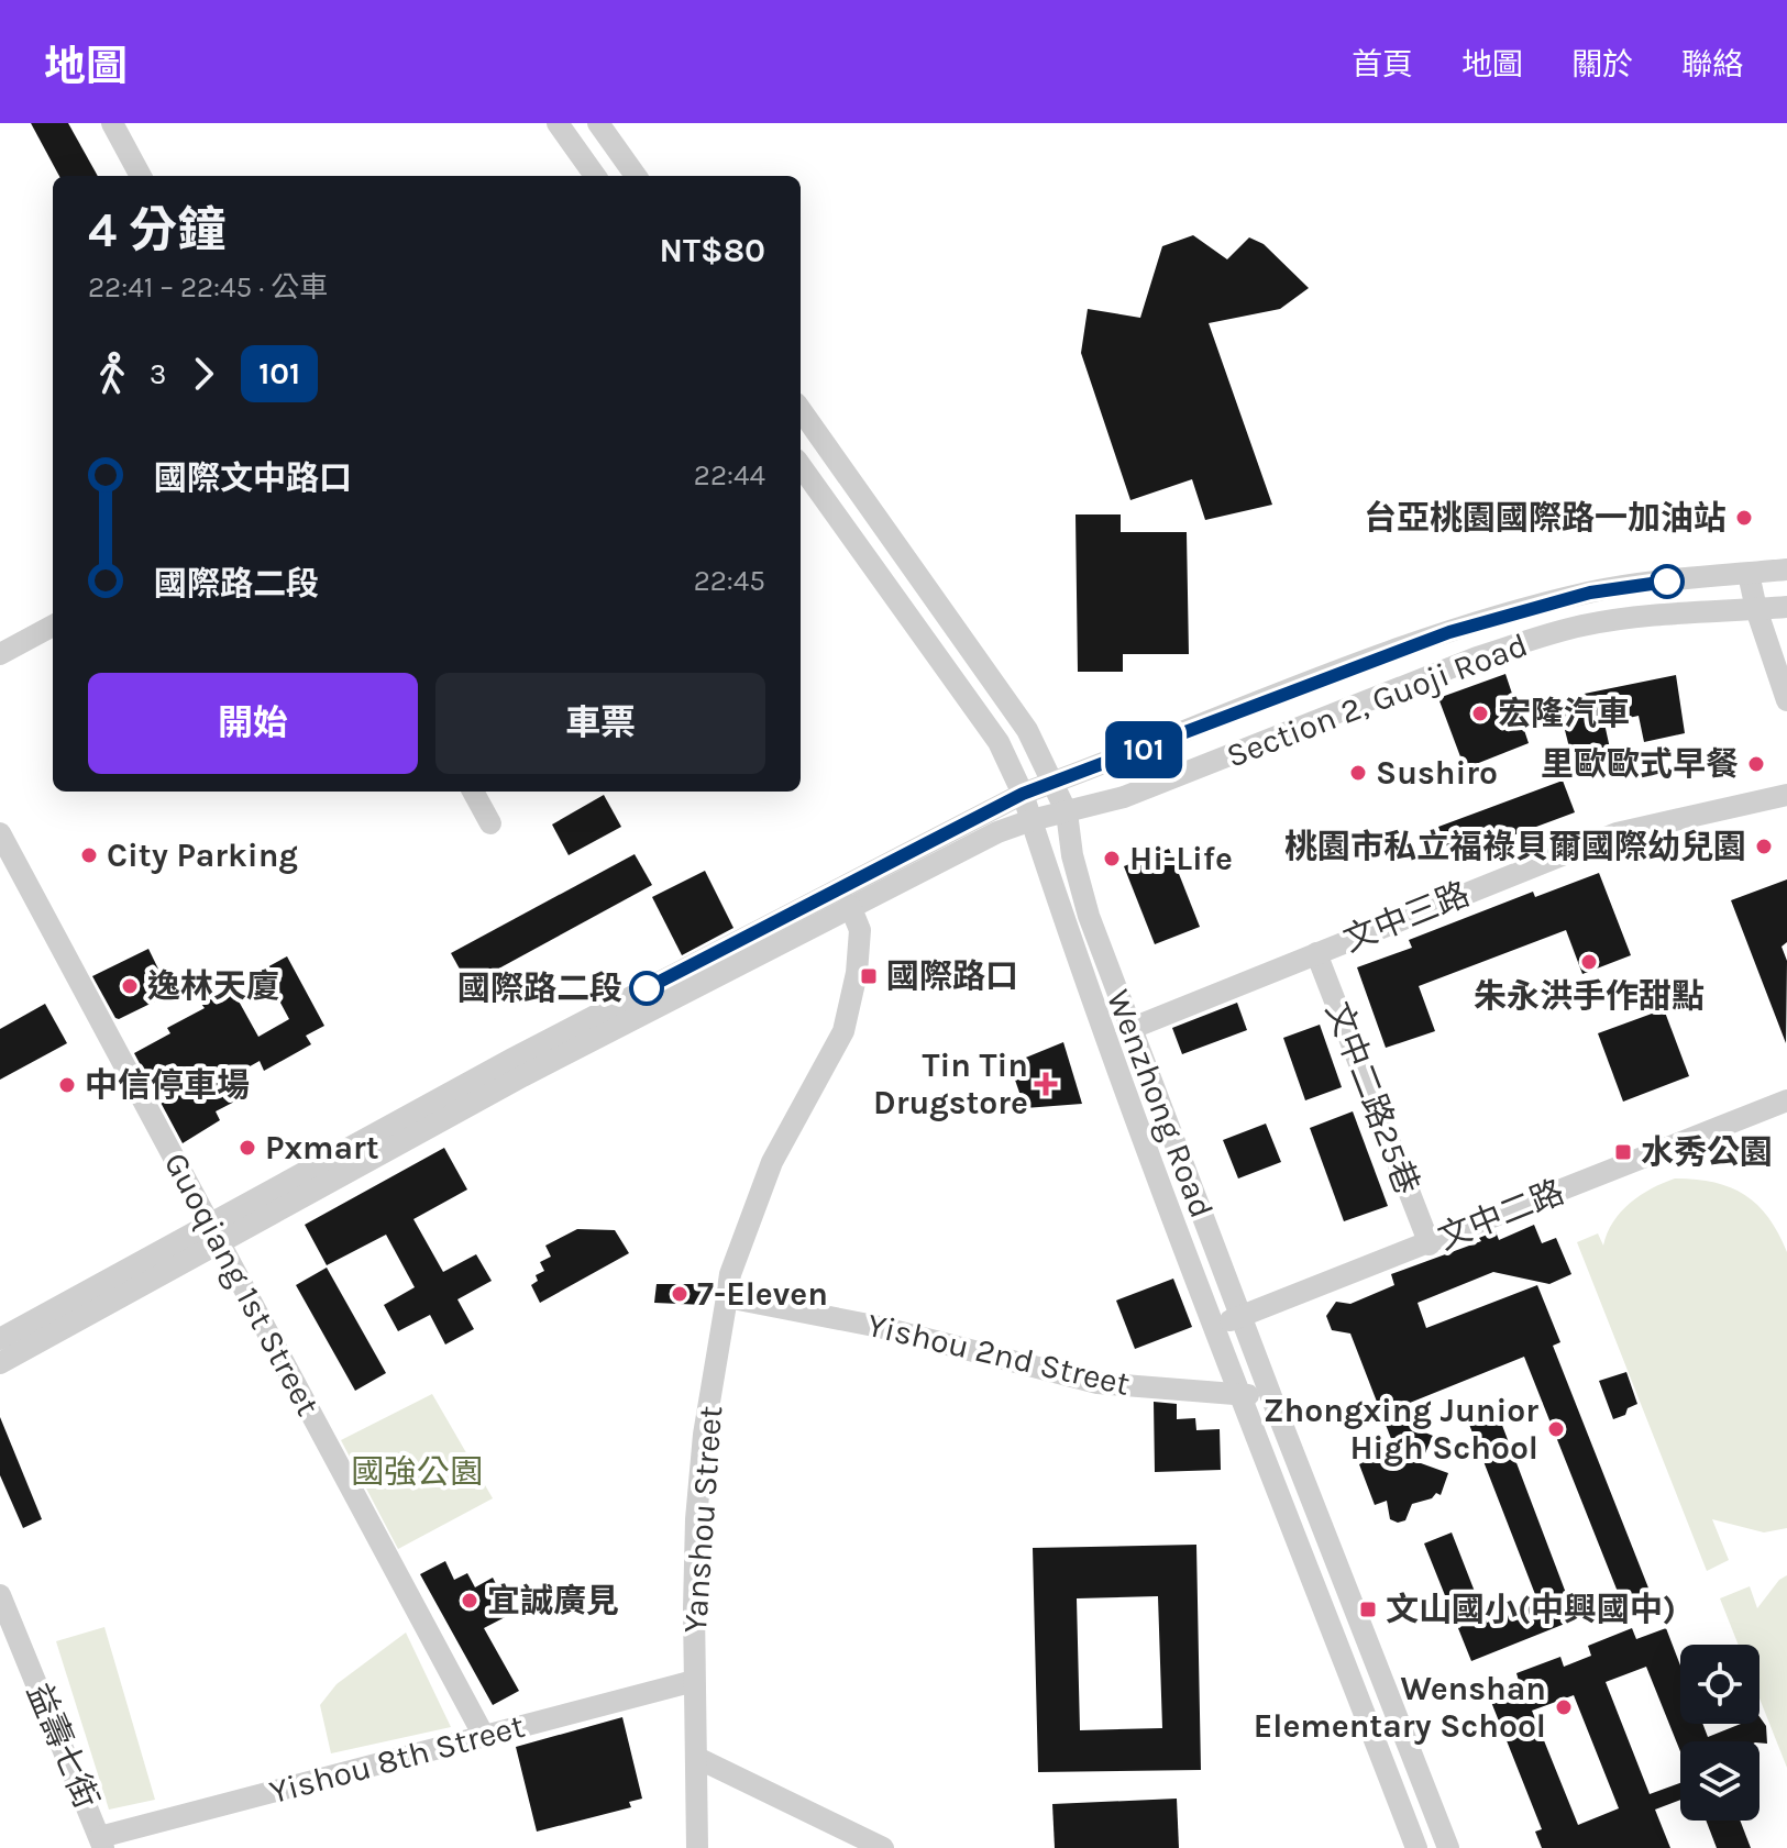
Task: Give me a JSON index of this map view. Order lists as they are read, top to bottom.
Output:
{
  "streets": {
    "street": [
      "Section 2, Guoji Road",
      "文中三路",
      "文中二路25巷",
      "Wenzhong Road",
      "文中二路",
      "Guoqiang 1st Street",
      "Yishou 2nd Street",
      "Yanshou Street",
      "益壽七街",
      "Yishou 8th Street"
    ]
  },
  "crossings": [
    ["Section 2, Guoji Road", "Wenzhong Road"],
    ["Section 2, Guoji Road", "Guoqiang 1st Street"],
    ["Section 2, Guoji Road", "Yanshou Street"],
    ["文中三路", "文中二路25巷"],
    ["文中三路", "Wenzhong Road"],
    ["文中二路25巷", "文中二路"],
    ["Wenzhong Road", "文中二路"],
    ["Wenzhong Road", "Yishou 2nd Street"],
    ["Guoqiang 1st Street", "Yishou 8th Street"],
    ["Yishou 2nd Street", "Yanshou Street"],
    ["Yanshou Street", "Yishou 8th Street"],
    ["益壽七街", "Yishou 8th Street"]
  ],
  "parks": ["國強公園"],
  "places": {
    "other": [
      "台亞桃園國際路一加油站",
      "宏隆汽車",
      "里歐歐式早餐",
      "Sushiro",
      "桃園市私立福祿貝爾國際幼兒園",
      "City Parking",
      "Hi-Life",
      "朱永洪手作甜點",
      "逸林天廈",
      "國際路二段",
      "中信停車場",
      "Pxmart",
      "7-Eleven",
      "Zhongxing Junior High School",
      "宜誠廣見",
      "Wenshan Elementary School"
    ],
    "transit": ["國際路口", "水秀公園", "文山國小(中興國中)"],
    "health": ["Tin Tin Drugstore"]
  },
  "lines": ["bus line 101"],
  "page": {
    "header": "地圖",
    "nav": [
      "首頁",
      "地圖",
      "關於",
      "聯絡"
    ],
    "on_map": "101",
    "heading": ["4 分鐘", "22:41 – 22:45 · 公車", "NT$80"],
    "legs": ["3", "101"],
    "list": [
      {
        "name": "國際文中路口",
        "value": "22:44"
      },
      {
        "name": "國際路二段",
        "value": "22:45"
      }
    ],
    "buttons": ["開始", "車票"]
  }
}
